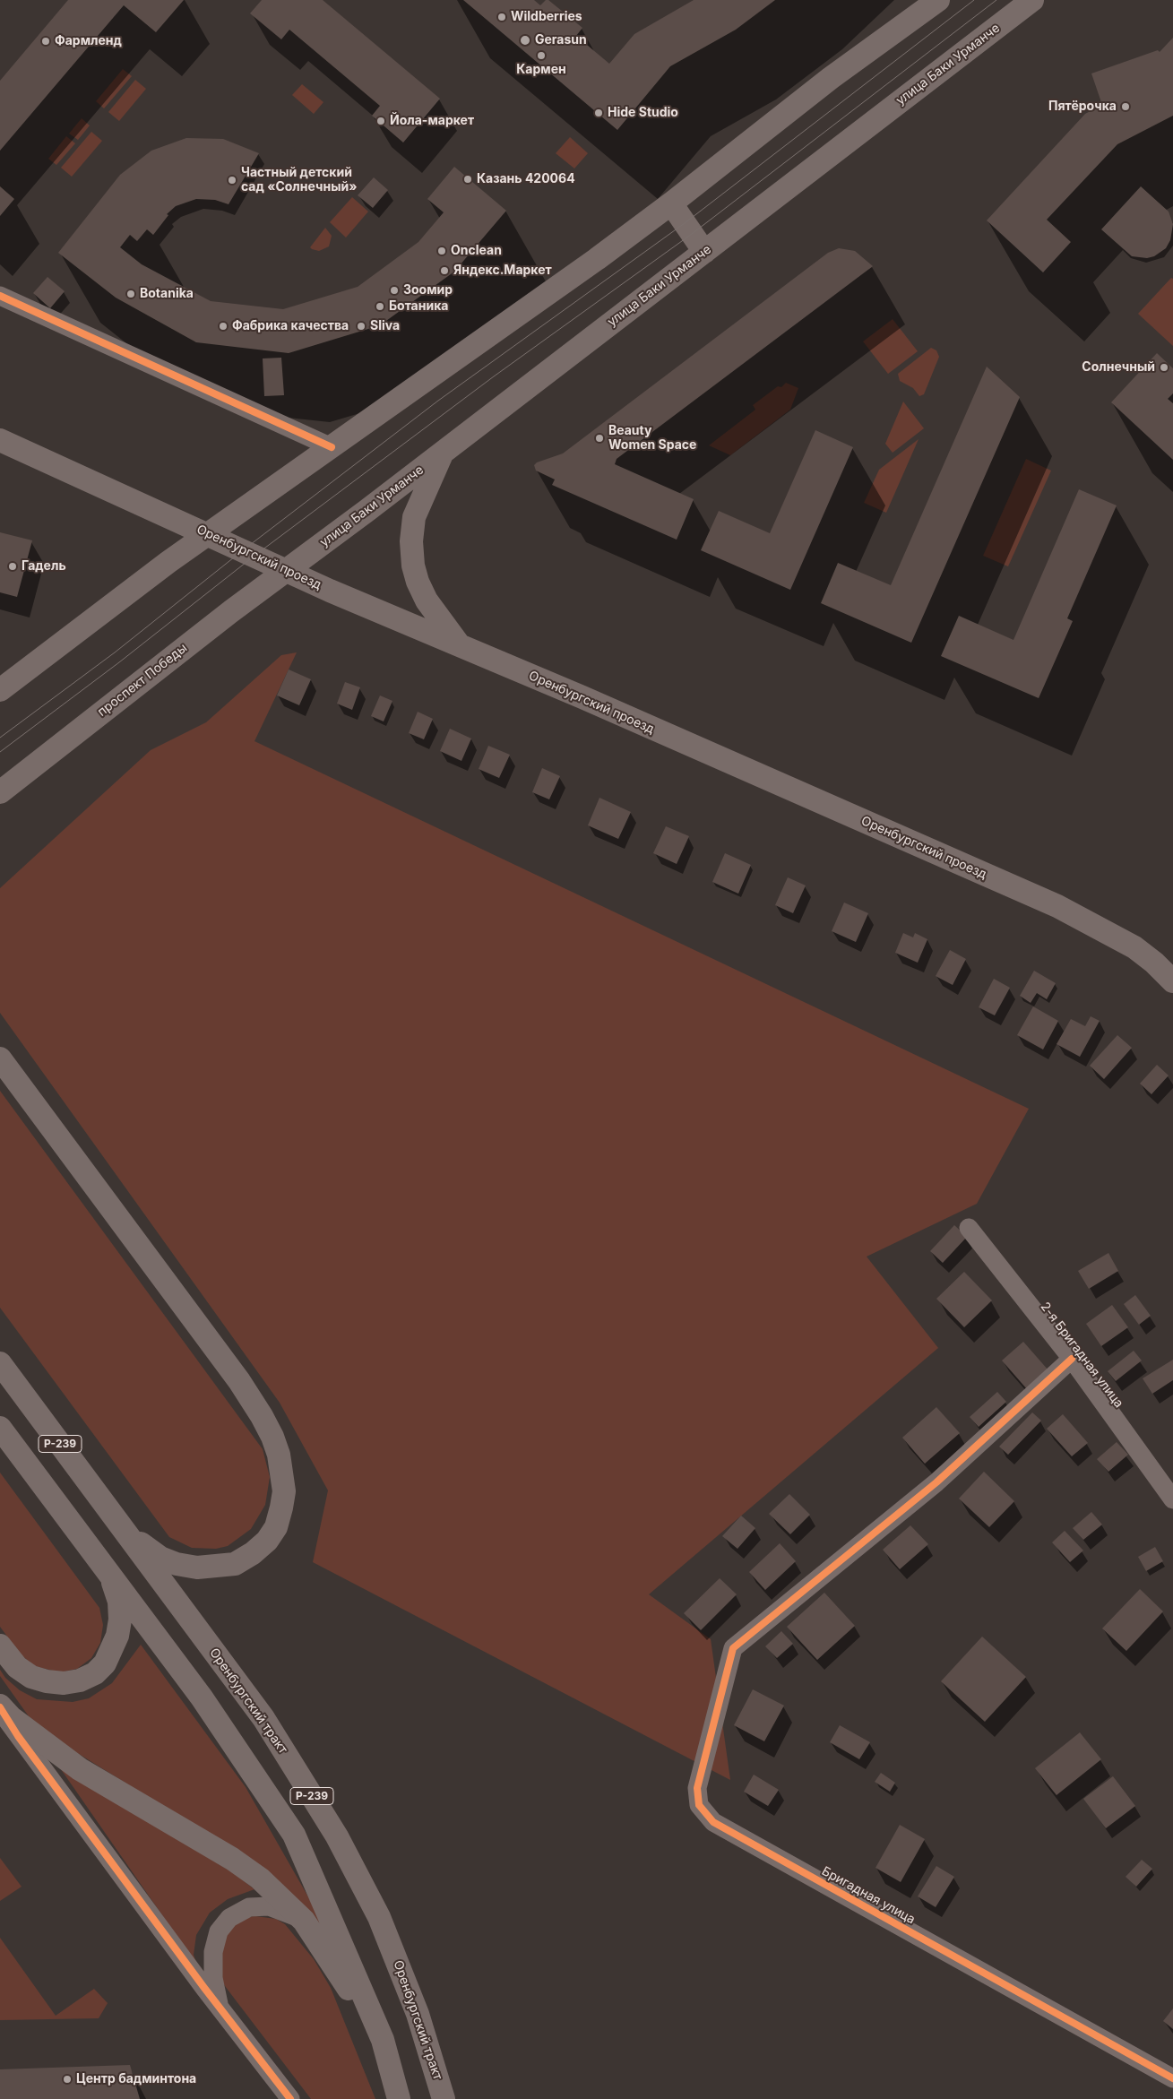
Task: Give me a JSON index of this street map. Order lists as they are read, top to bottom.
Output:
{
  "streets": {
    "main road": [
      "улица Баки Урманче",
      "Оренбургский проезд",
      "проспект Победы",
      "Р-239",
      "Оренбургский тракт"
    ],
    "street": ["2-я Бригадная улица", "Бригадная улица"]
  },
  "crossings": [
    ["улица Баки Урманче", "Оренбургский проезд"],
    ["улица Баки Урманче", "проспект Победы"],
    ["Оренбургский проезд", "проспект Победы"],
    ["2-я Бригадная улица", "Бригадная улица"]
  ],
  "places": [
    "Wildberries",
    "Gerasun",
    "Фармленд",
    "Кармен",
    "Пятёрочка",
    "Hide Studio",
    "Йола-маркет",
    "Казань 420064",
    "Частный детский сад «Солнечный»",
    "Onclean",
    "Яндекс.Маркет",
    "Зоомир",
    "Botanika",
    "Ботаника",
    "Фабрика качества",
    "Sliva",
    "Солнечный",
    "Beauty Women Space",
    "Гадель",
    "Центр бадминтона"
  ]
}
